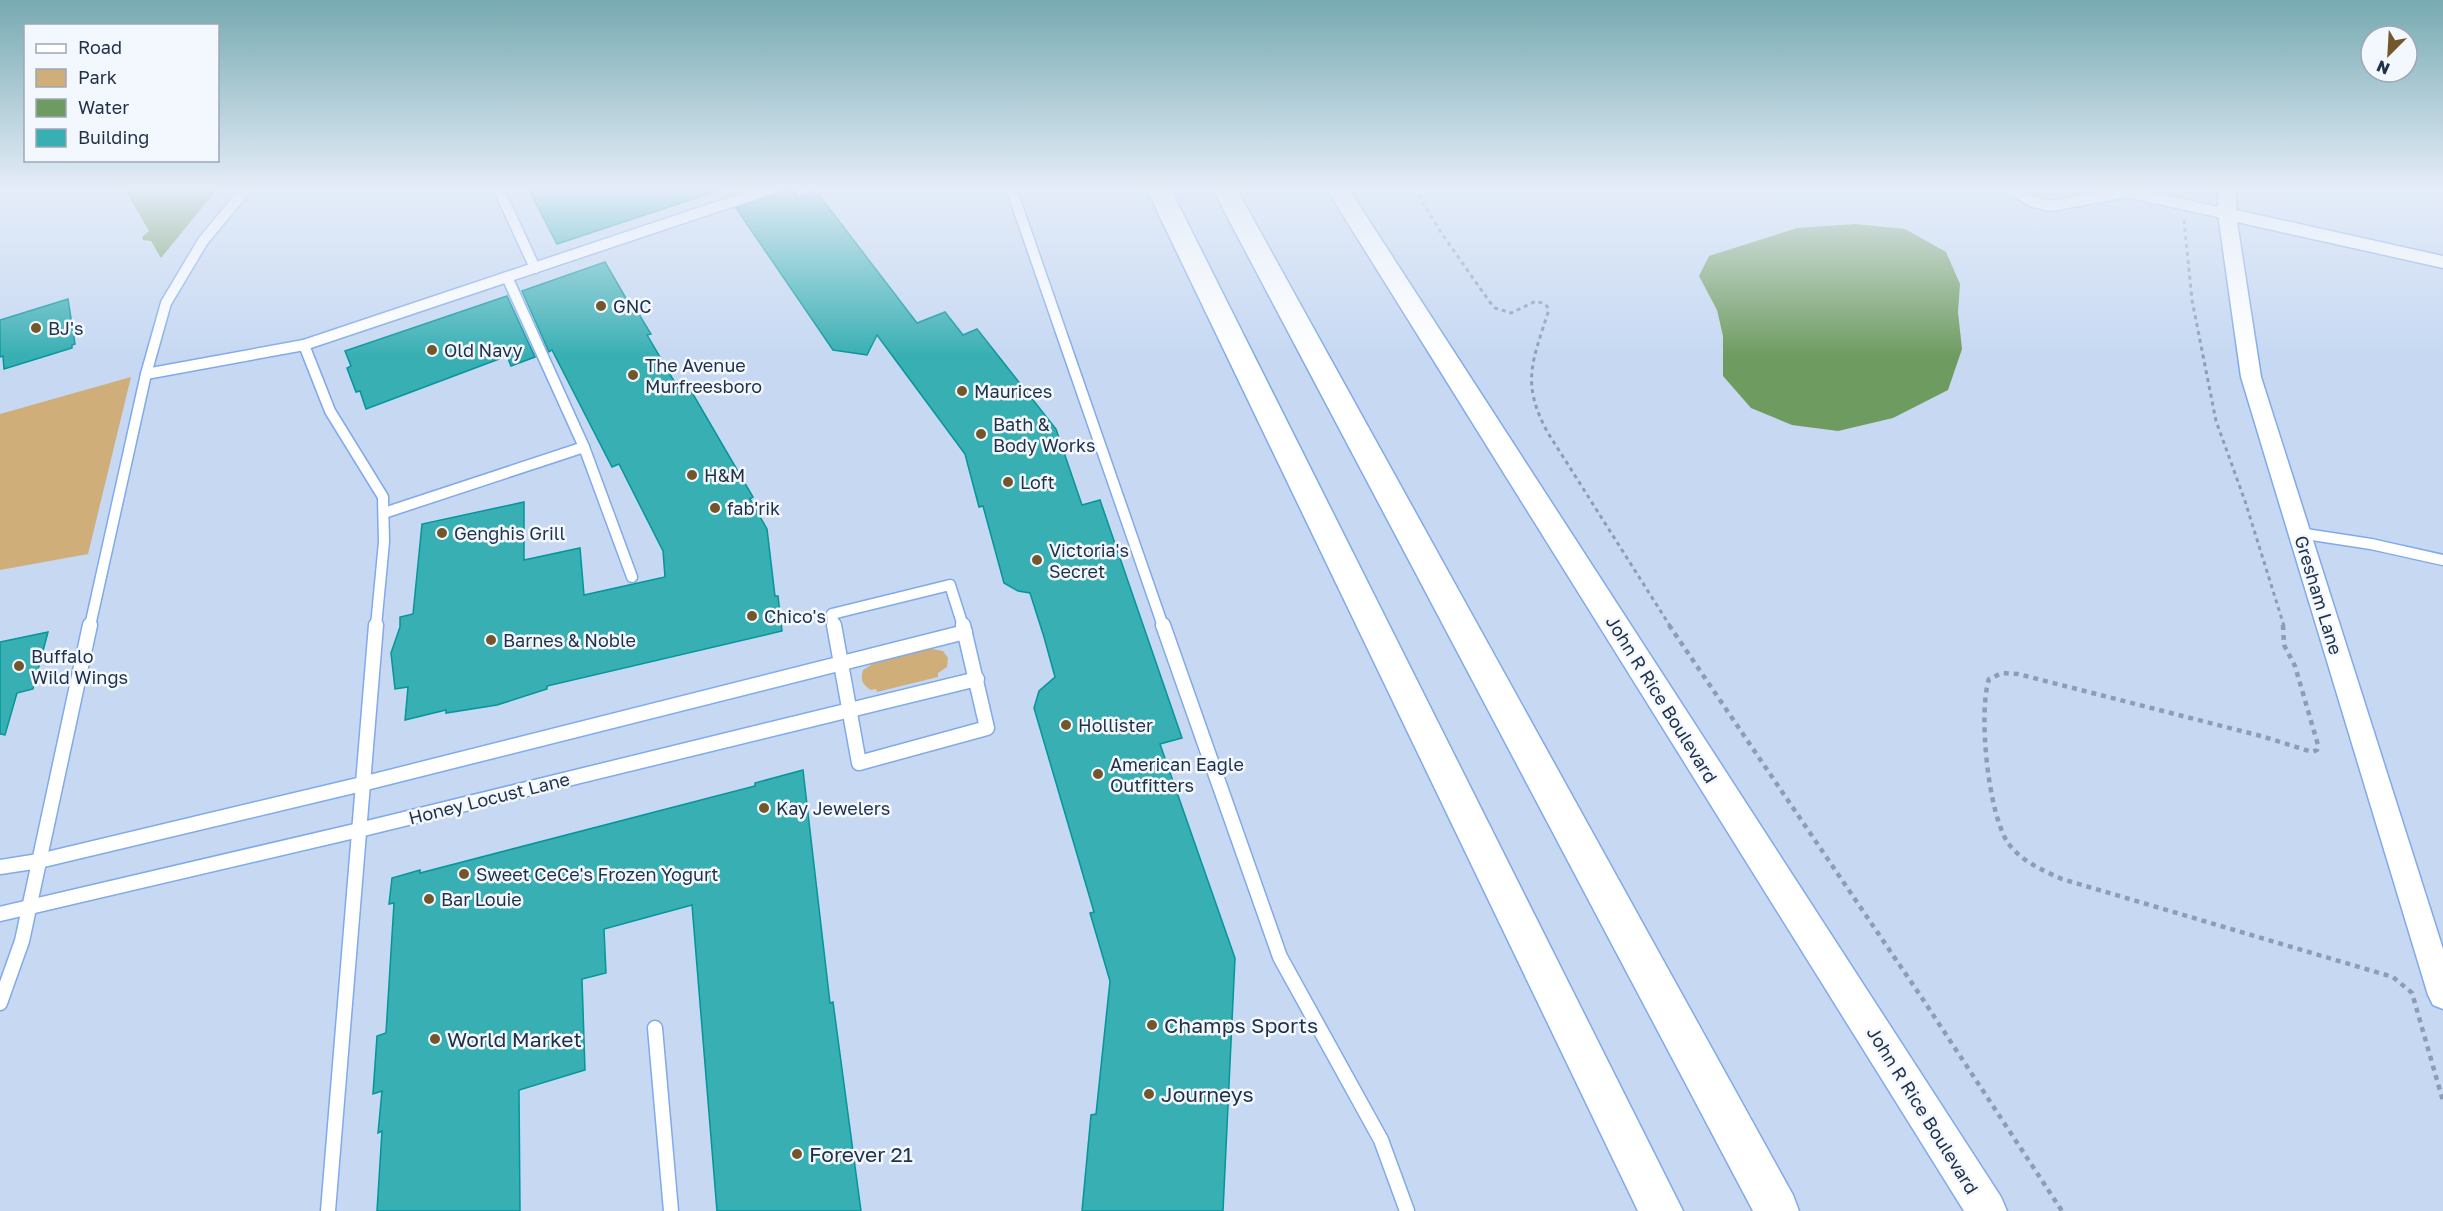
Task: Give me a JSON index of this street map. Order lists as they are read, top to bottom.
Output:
{
  "streets": {
    "street": ["Gresham Lane", "John R Rice Boulevard"],
    "lane": ["Honey Locust Lane"]
  },
  "places": [
    "GNC",
    "BJ's",
    "Old Navy",
    "The Avenue Murfreesboro",
    "Maurices",
    "Bath & Body Works",
    "H&M",
    "Loft",
    "fab'rik",
    "Genghis Grill",
    "Victoria's Secret",
    "Chico's",
    "Barnes & Noble",
    "Buffalo Wild Wings",
    "Hollister",
    "American Eagle Outfitters",
    "Kay Jewelers",
    "Sweet CeCe's Frozen Yogurt",
    "Bar Louie",
    "Champs Sports",
    "World Market",
    "Journeys",
    "Forever 21"
  ],
  "legend": [
    "Road",
    "Park",
    "Water",
    "Building"
  ],
  "north": "bottom left"
}
